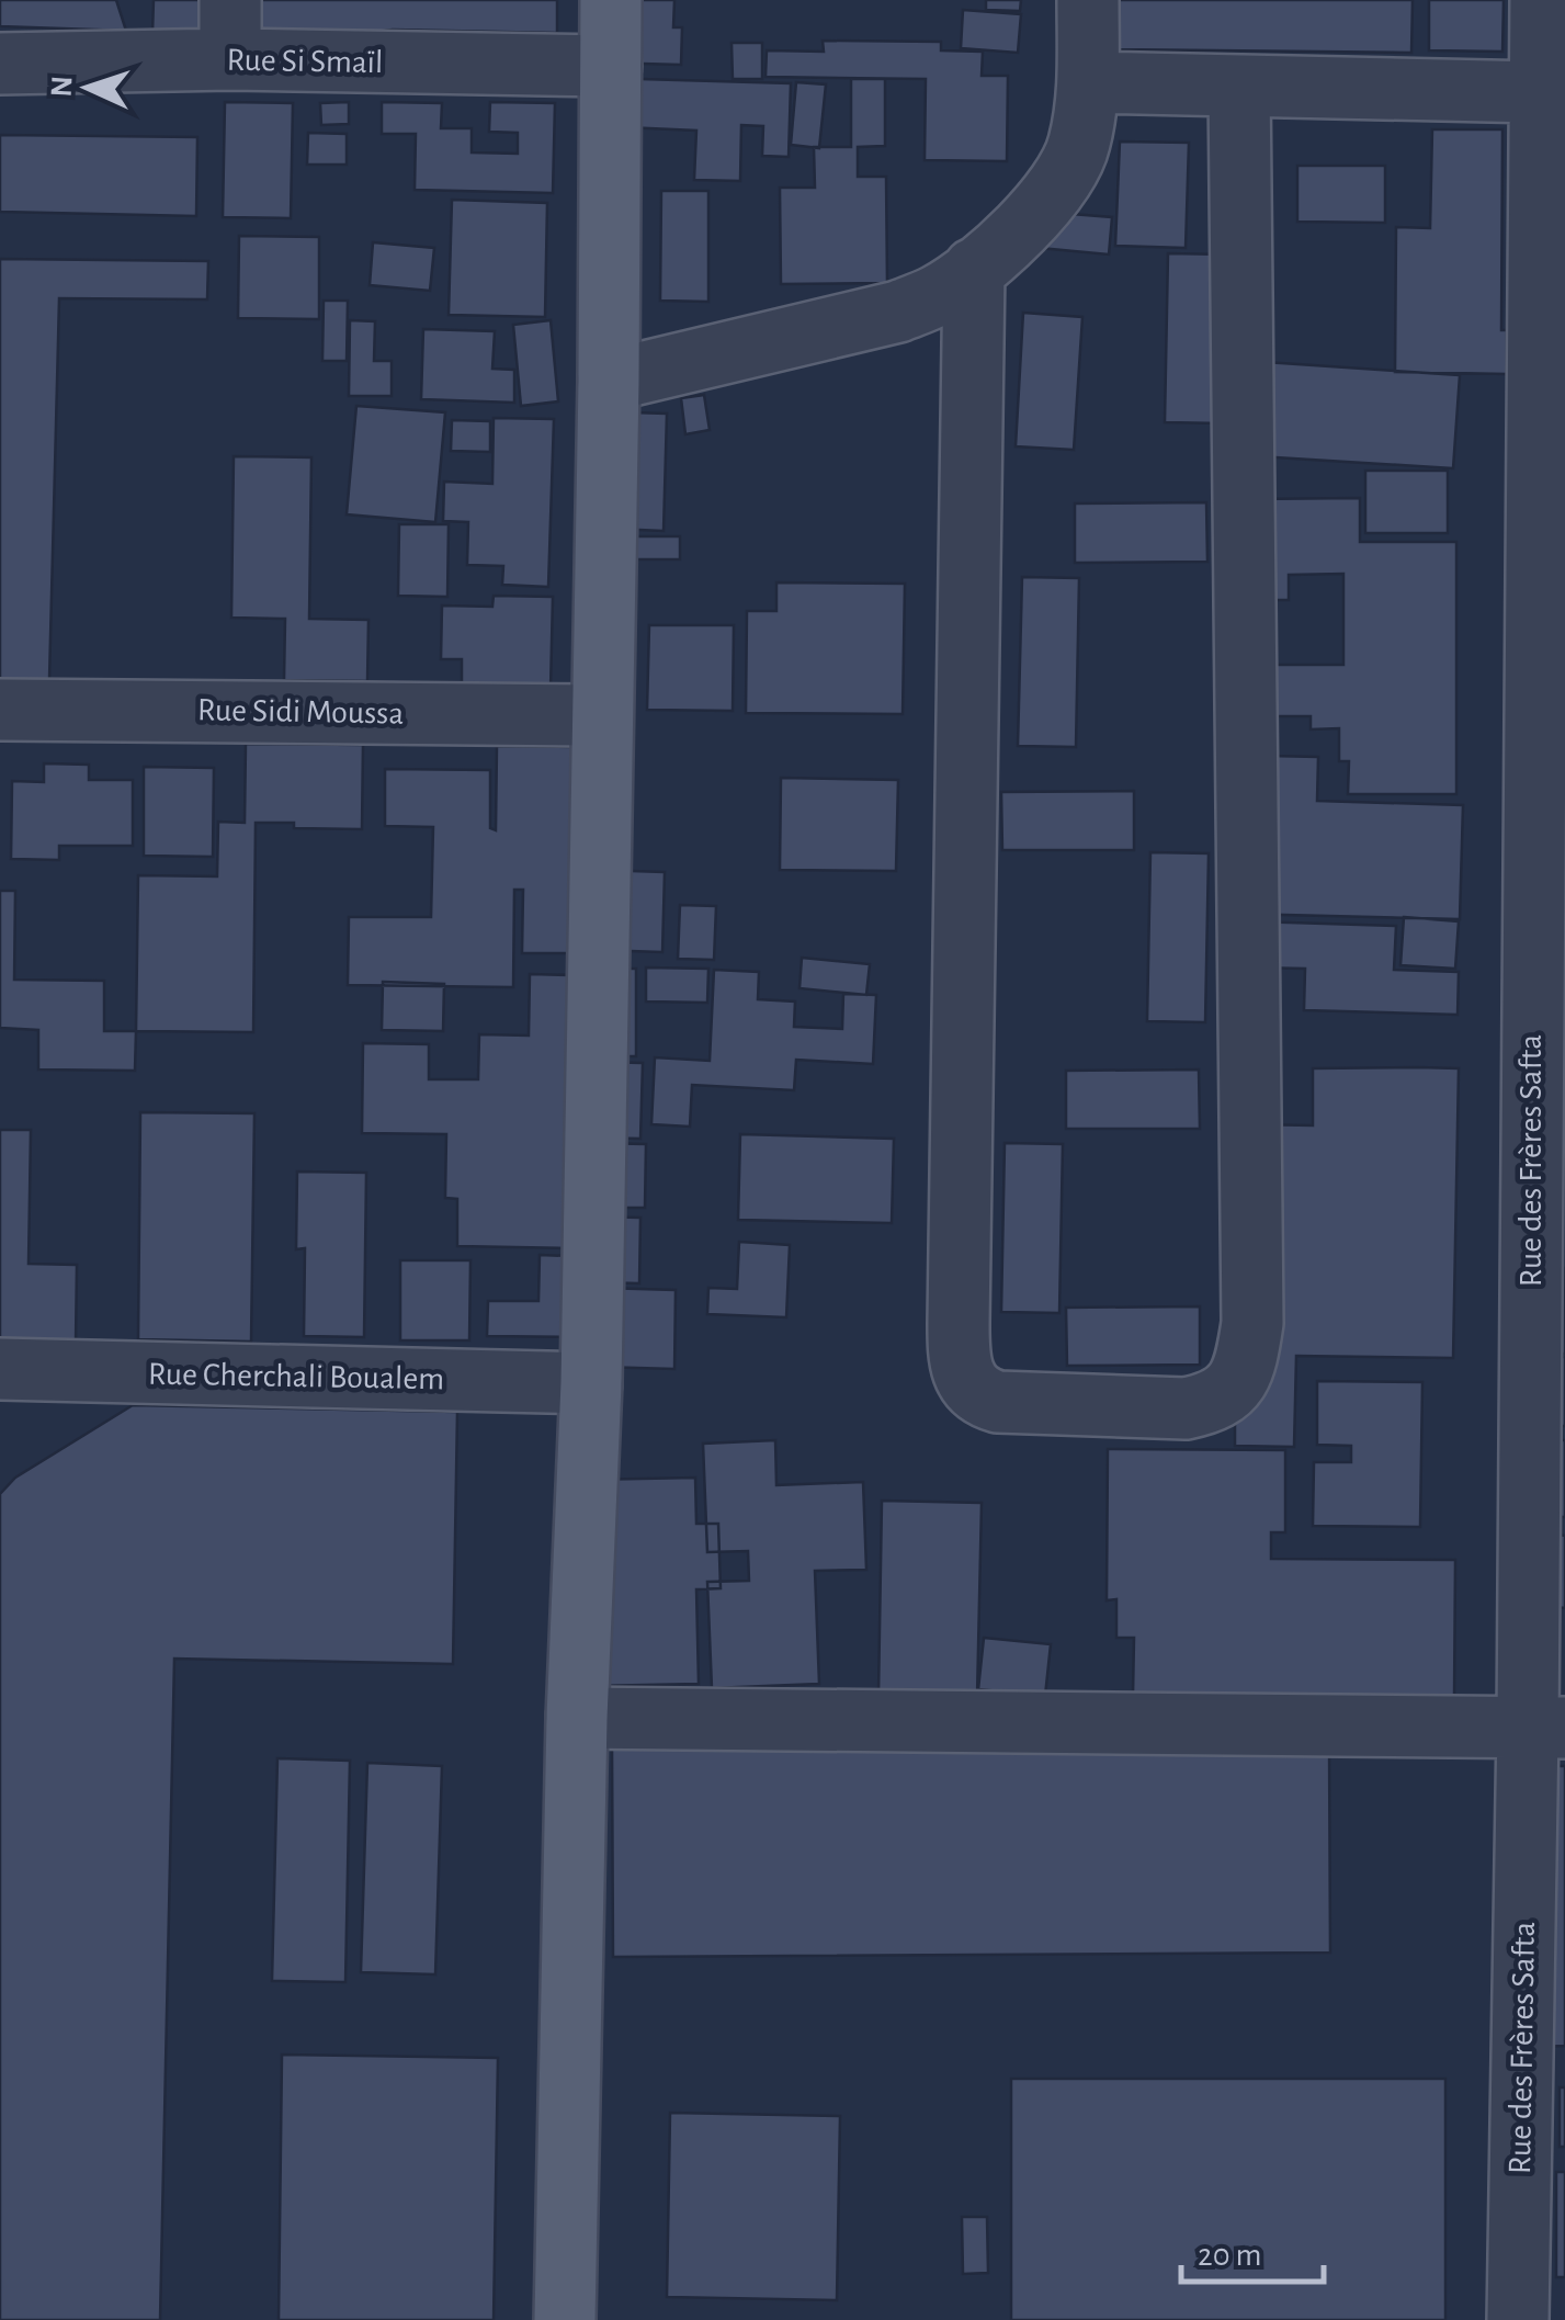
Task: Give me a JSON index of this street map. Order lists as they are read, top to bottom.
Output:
{
  "streets": {
    "street": [
      "Rue Si Smaïl",
      "Rue Sidi Moussa",
      "Rue des Frères Safta",
      "Rue Cherchali Boualem"
    ]
  },
  "scale_bar": "20 m",
  "north": "left"
}
